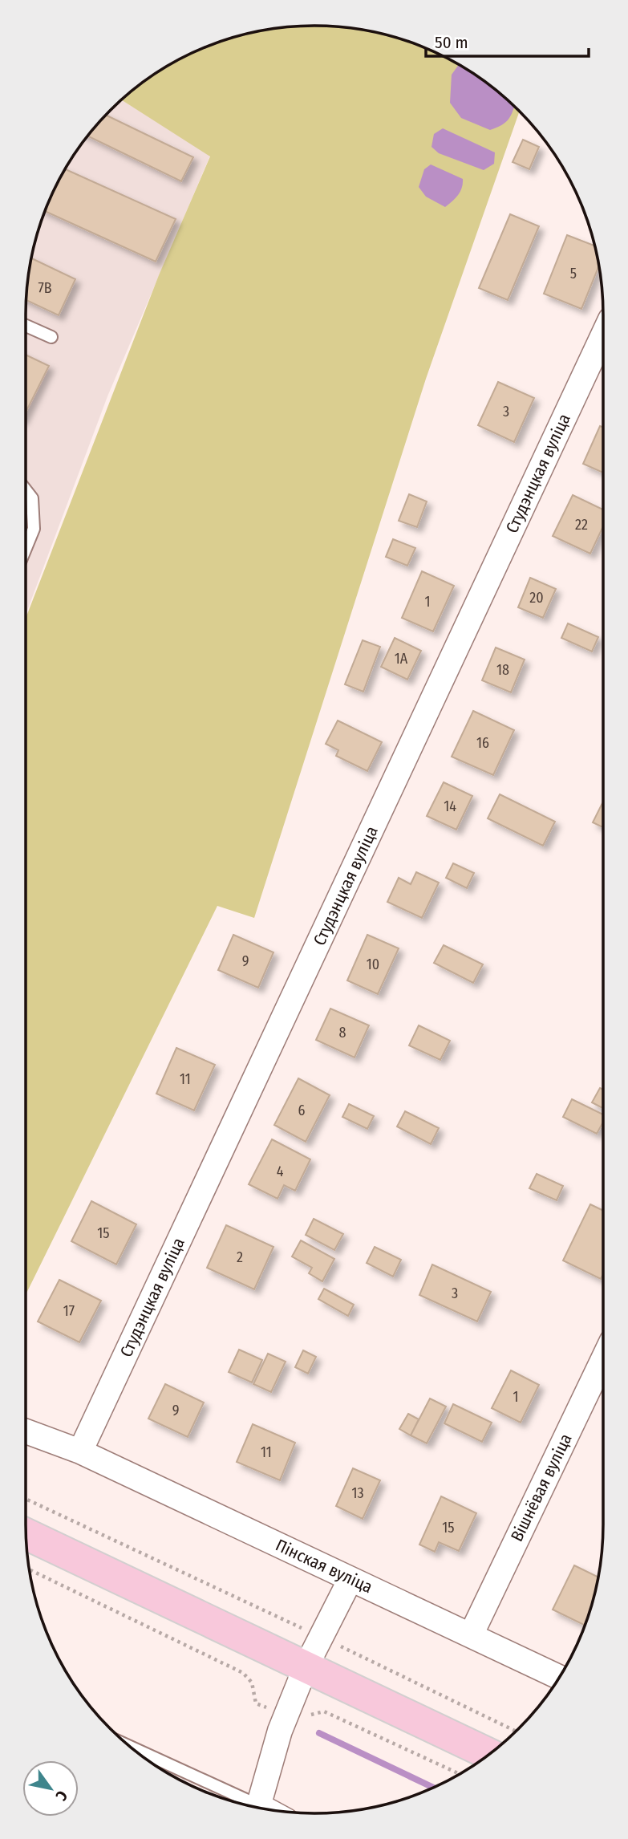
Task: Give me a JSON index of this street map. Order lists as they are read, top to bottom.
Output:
{
  "streets": {
    "street": ["Студэнцкая вуліца", "Вішнёвая вуліца", "Пінская вуліца"]
  },
  "crossings": [
    ["Студэнцкая вуліца", "Пінская вуліца"],
    ["Вішнёвая вуліца", "Пінская вуліца"]
  ],
  "house_numbers": [
    "5",
    "7В",
    "3",
    "22",
    "20",
    "1",
    "1А",
    "18",
    "16",
    "14",
    "9",
    "10",
    "8",
    "11",
    "6",
    "4",
    "15",
    "2",
    "3",
    "17",
    "1",
    "9",
    "11",
    "13",
    "15"
  ],
  "scale_bar": "50 m",
  "north": "bottom right"
}
